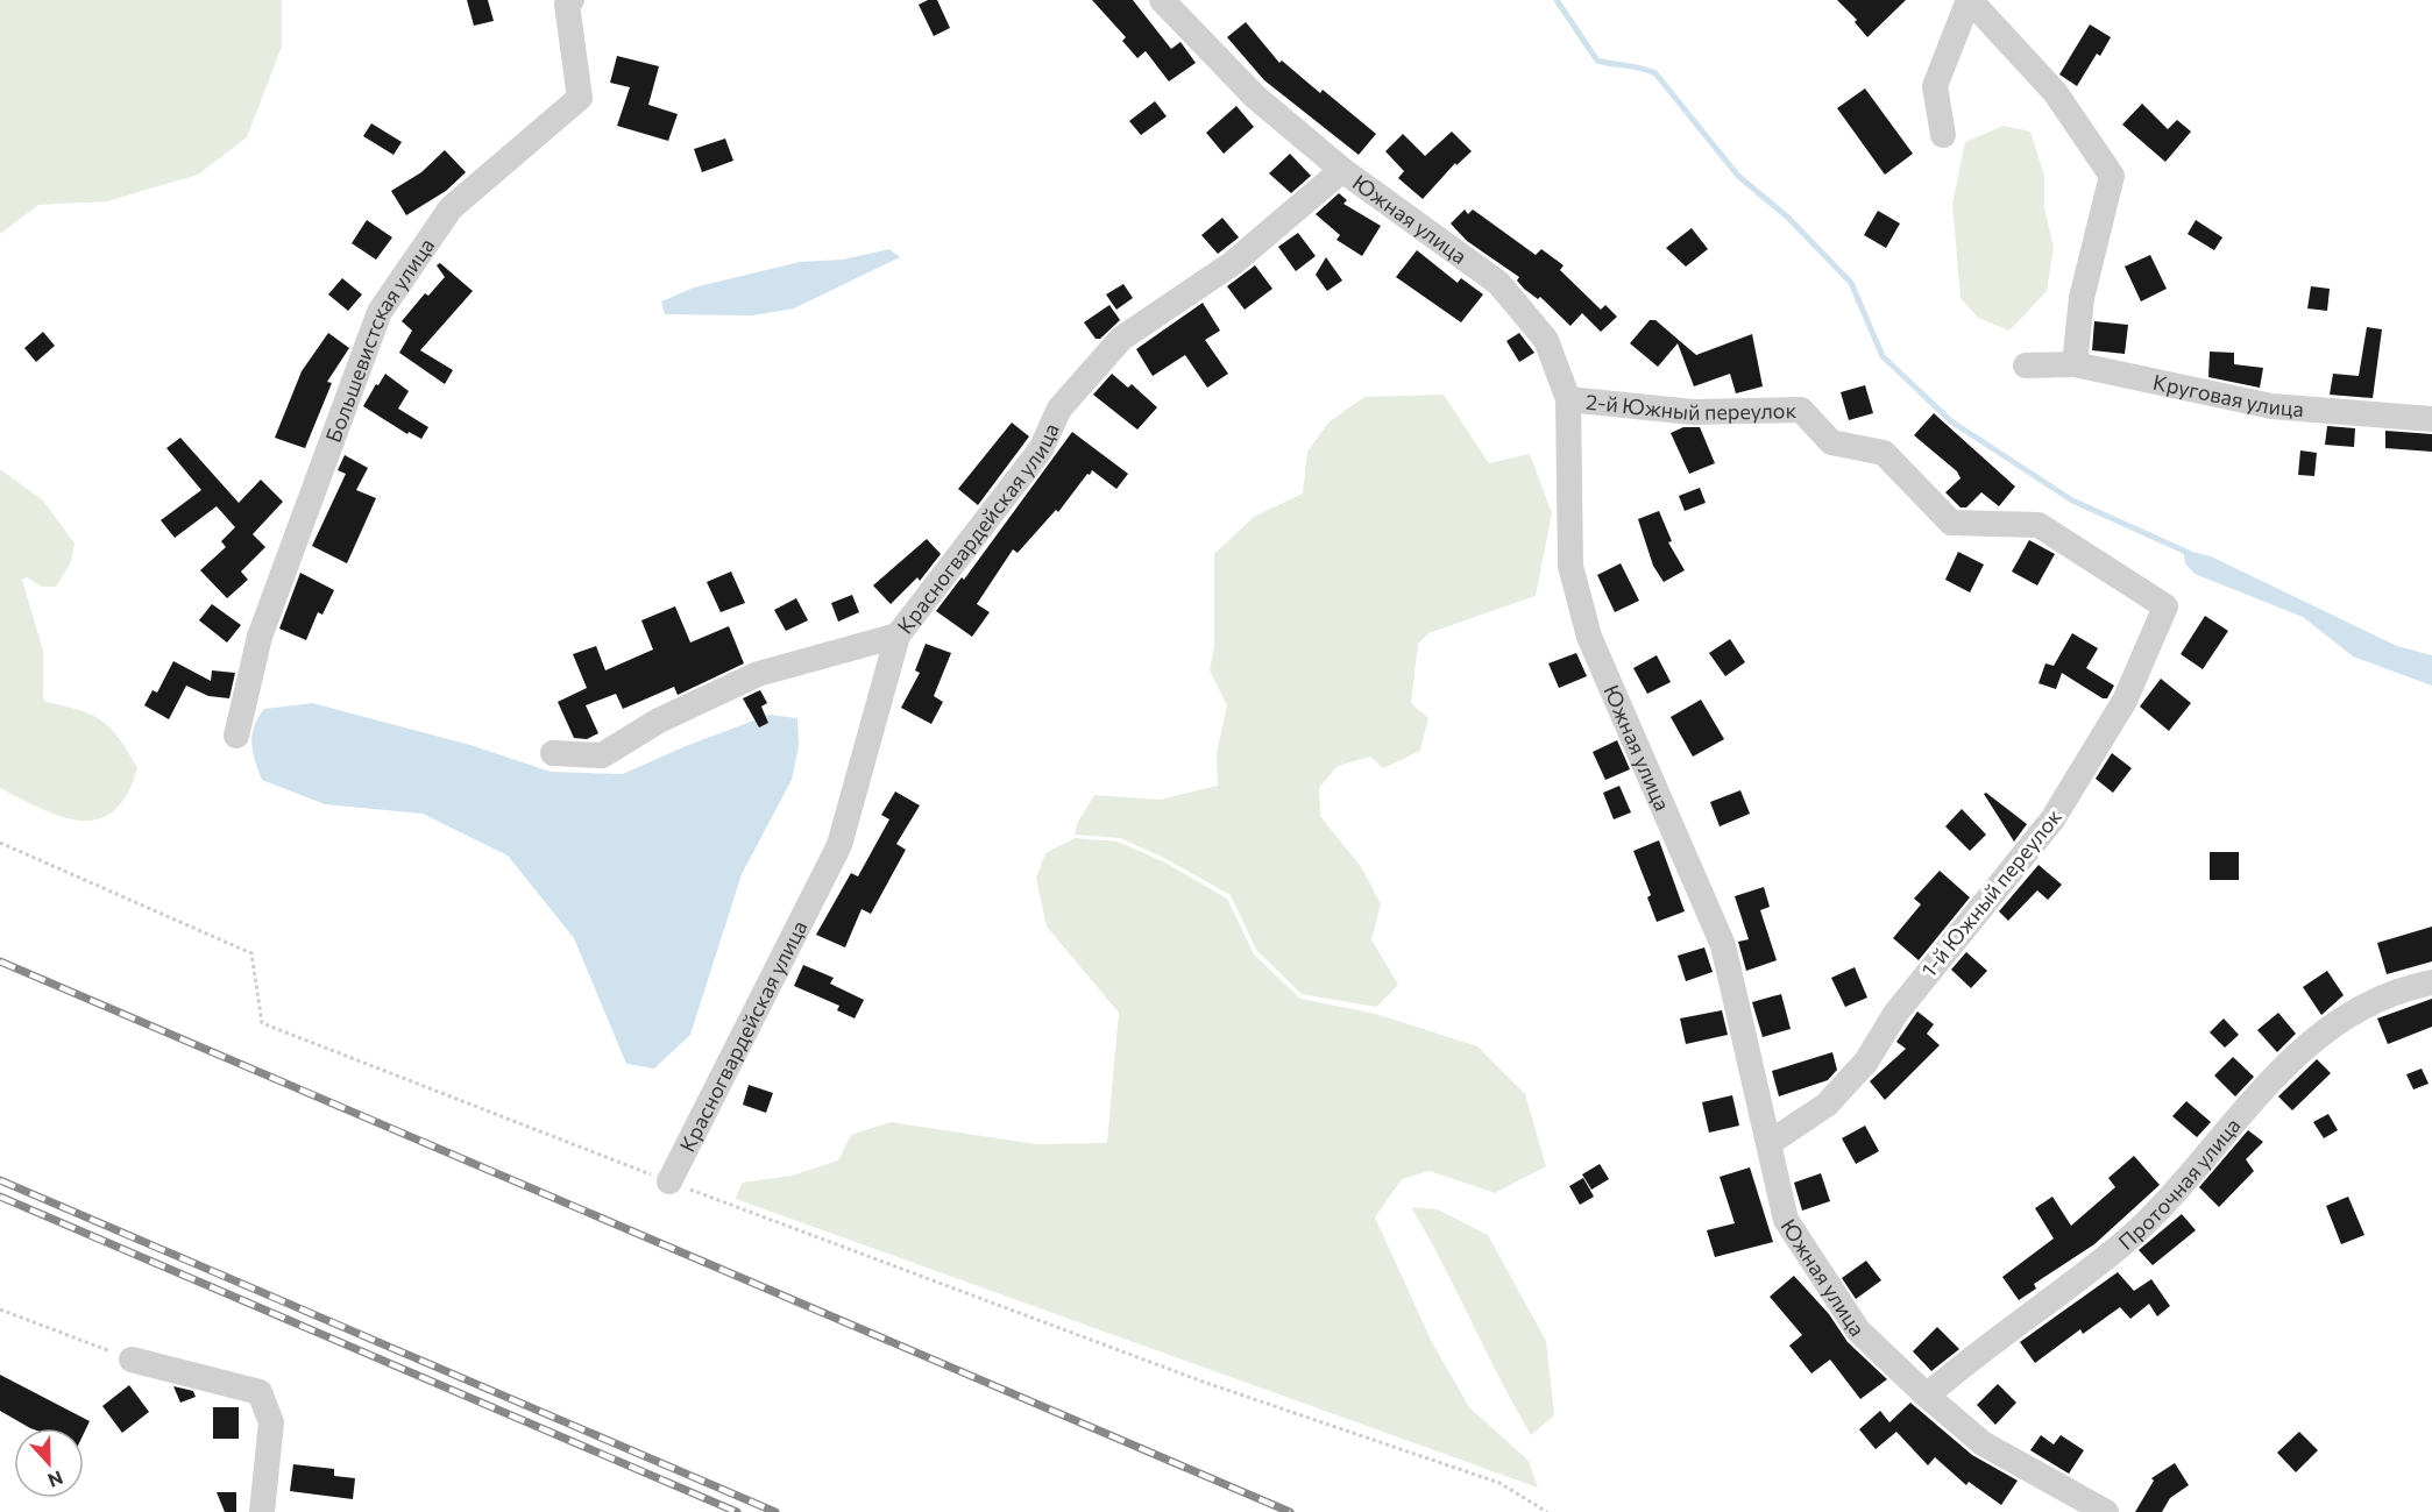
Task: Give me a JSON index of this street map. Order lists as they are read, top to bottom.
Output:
{
  "streets": {
    "street": [
      "Южная улица",
      "Большевистская улица",
      "Круговая улица",
      "2-й Южный переулок",
      "Красногвардейская улица",
      "1-й Южный переулок",
      "Проточная улица"
    ]
  },
  "crossings": [
    ["Южная улица", "2-й Южный переулок"],
    ["Южная улица", "Красногвардейская улица"],
    ["Южная улица", "1-й Южный переулок"],
    ["Южная улица", "Проточная улица"],
    ["2-й Южный переулок", "1-й Южный переулок"]
  ],
  "north": "bottom"
}
